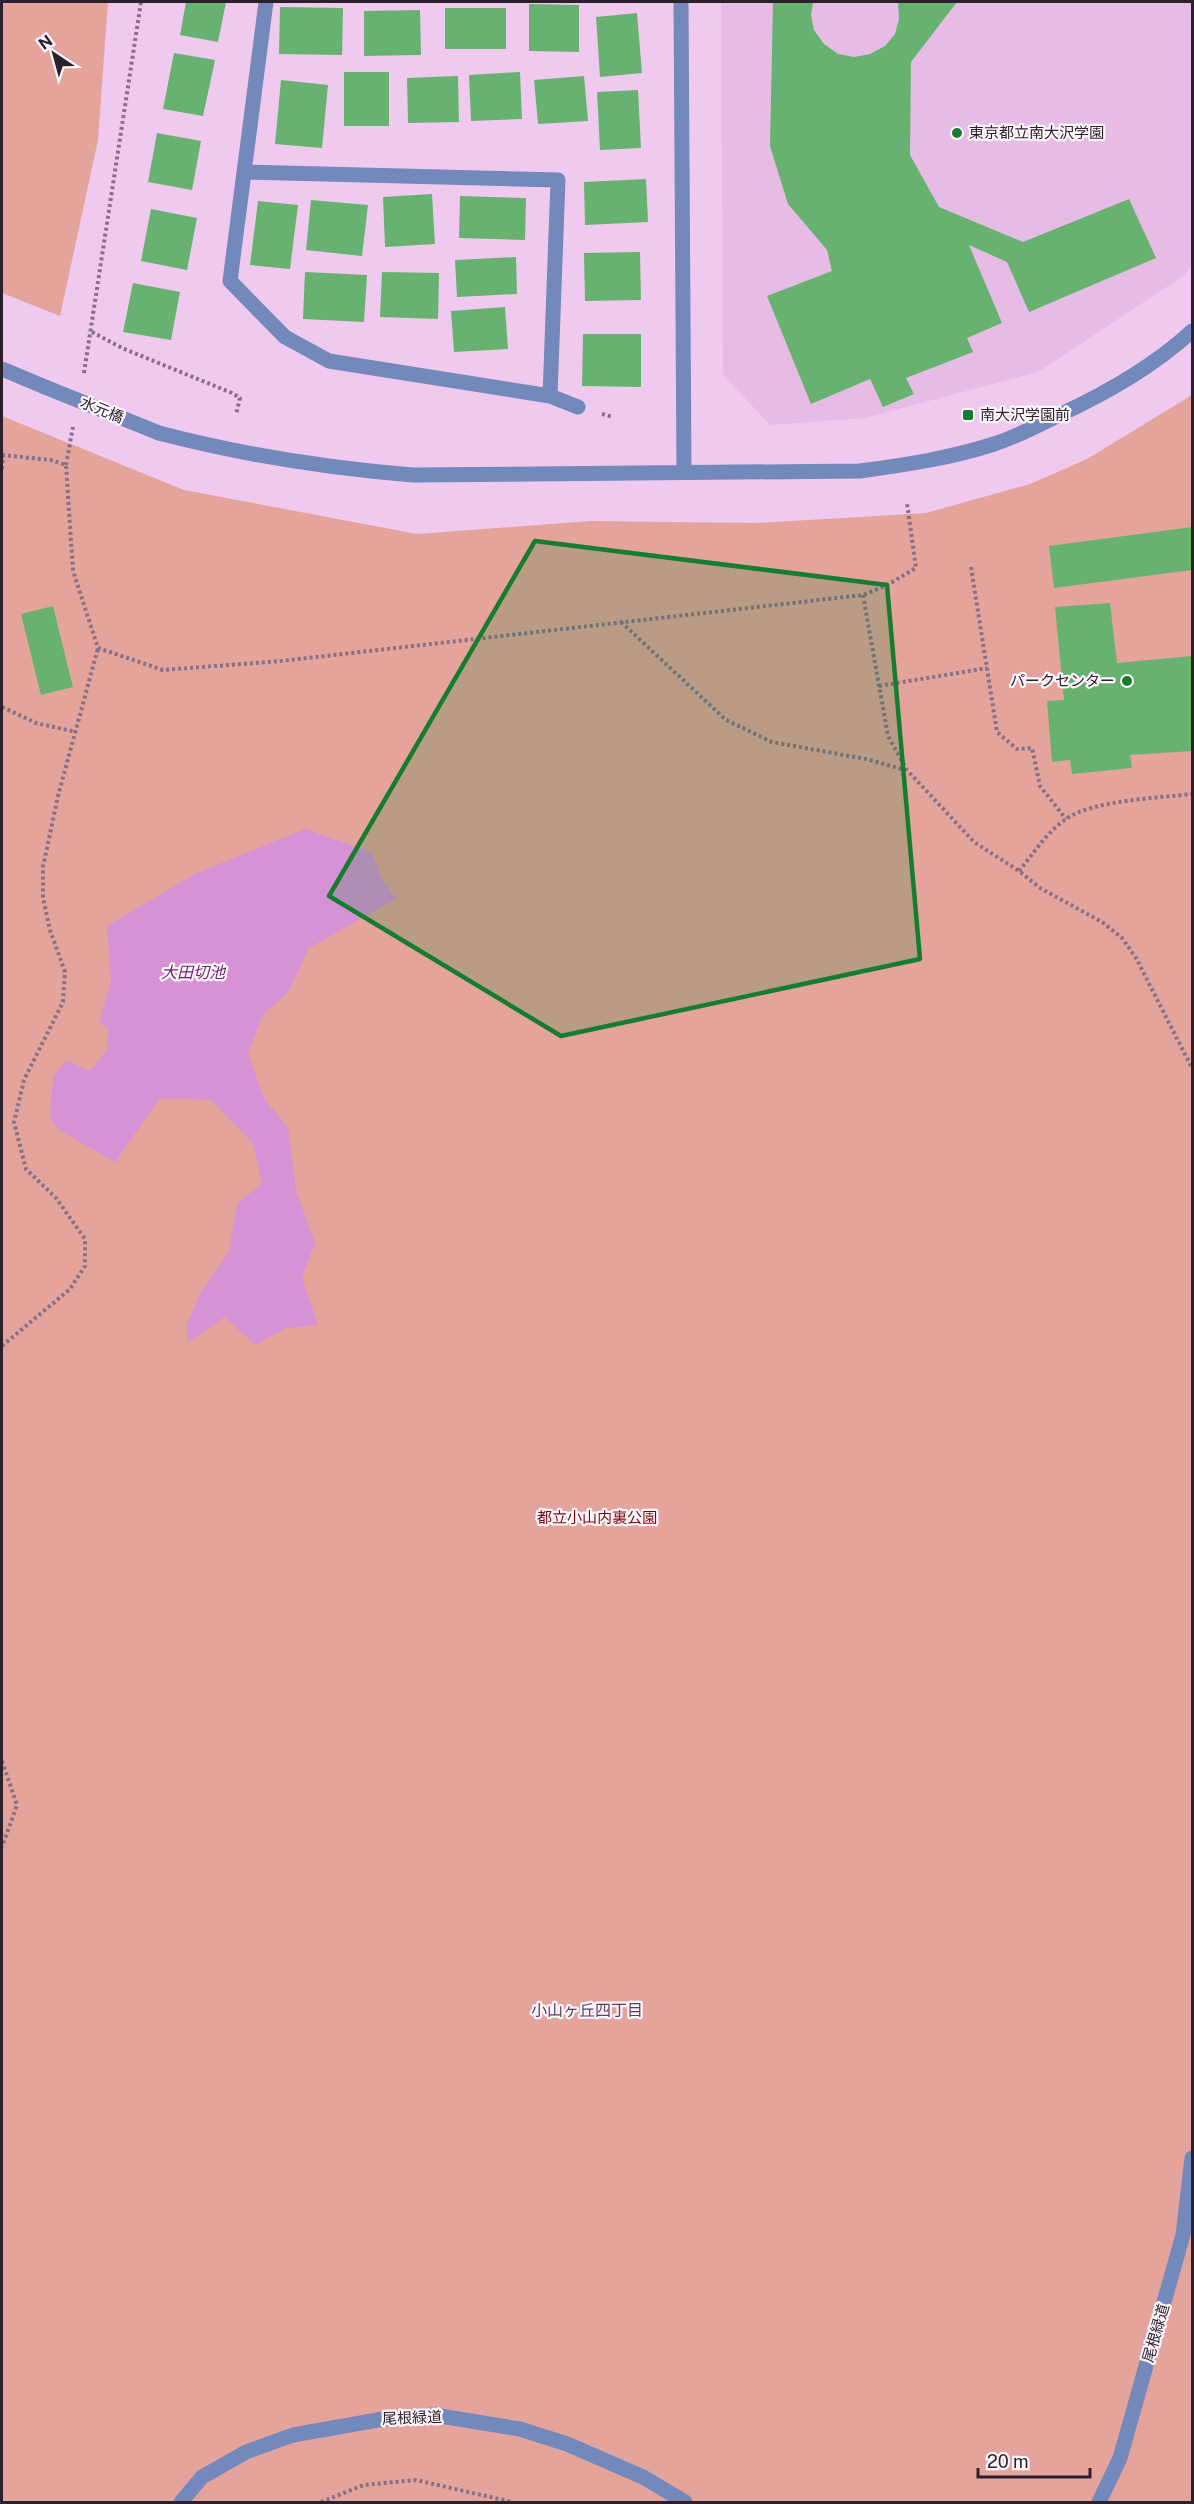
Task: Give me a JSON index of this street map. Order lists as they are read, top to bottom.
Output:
{
  "streets": {
    "street": ["水元橋", "尾根緑道"]
  },
  "districts": ["小山ヶ丘四丁目"],
  "water": ["大田切池"],
  "parks": ["都立小山内裏公園"],
  "places": {
    "other": ["東京都立南大沢学園", "パークセンター"],
    "transit": ["南大沢学園前"]
  },
  "scale_bar": "20 m",
  "north": "top left"
}
